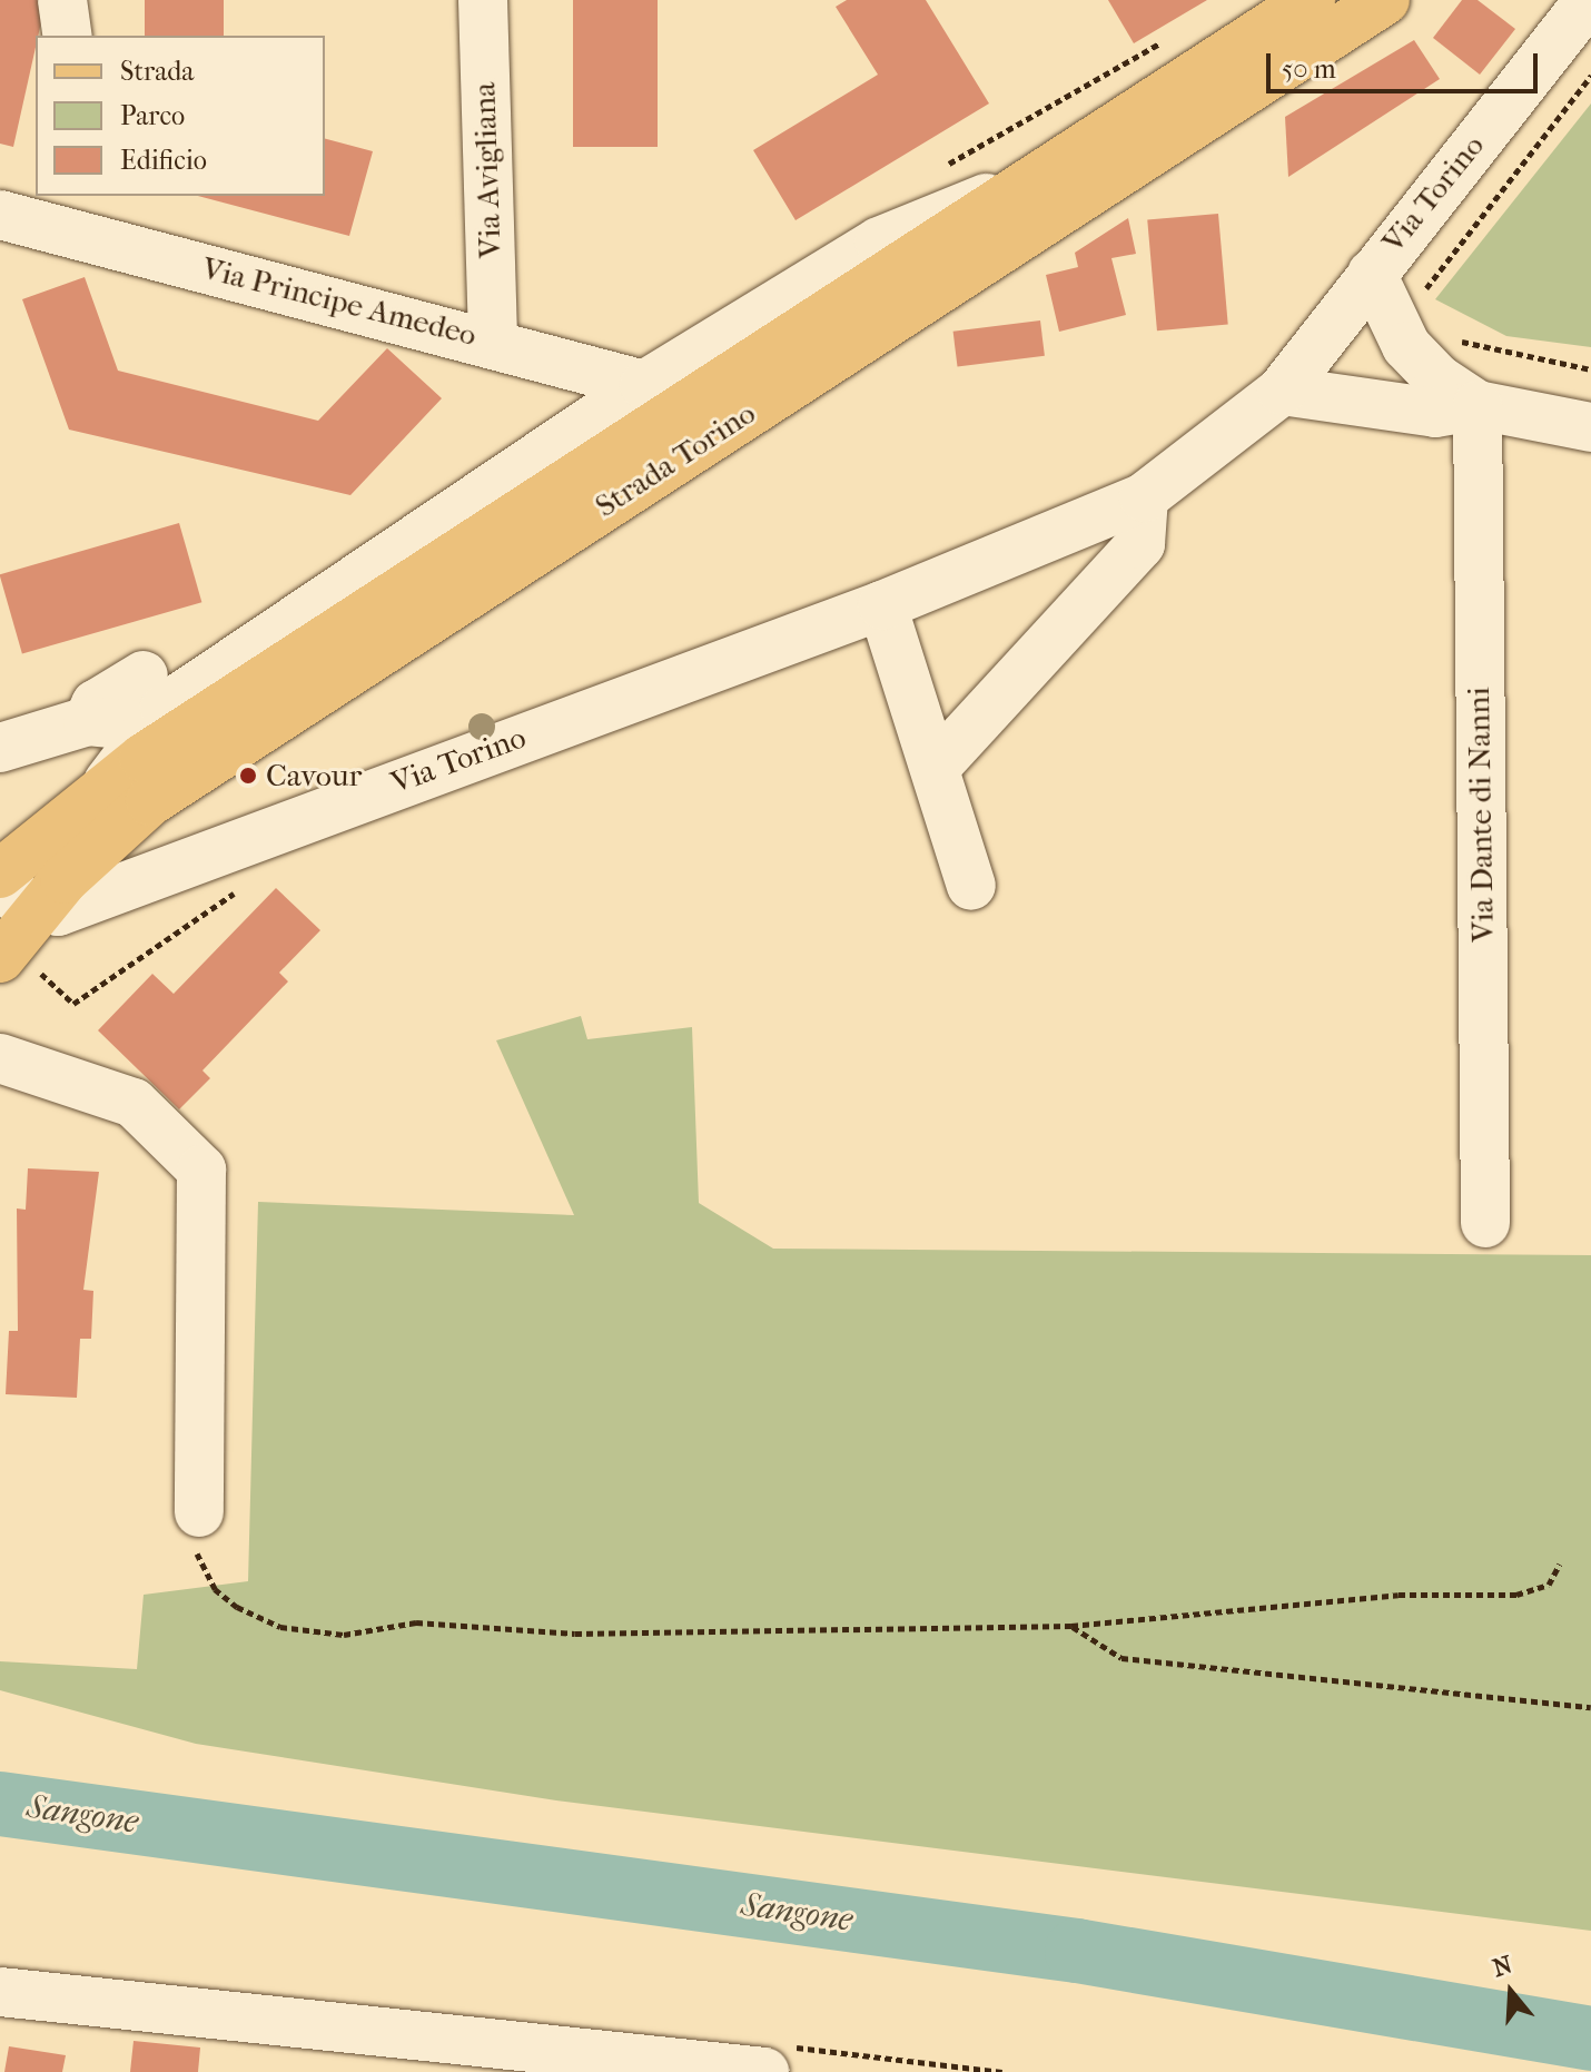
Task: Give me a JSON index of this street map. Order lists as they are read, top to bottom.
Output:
{
  "streets": {
    "main road": ["Strada Torino"],
    "street": [
      "Via Avigliana",
      "Via Torino",
      "Via Principe Amedeo",
      "Via Dante di Nanni"
    ]
  },
  "crossings": [
    ["Via Avigliana", "Via Principe Amedeo"],
    ["Via Torino", "Strada Torino"],
    ["Via Principe Amedeo", "Strada Torino"]
  ],
  "water": ["Sangone"],
  "places": ["Cavour"],
  "legend": ["Strada", "Parco", "Edificio"],
  "scale_bar": "50 m",
  "north": "top"
}
